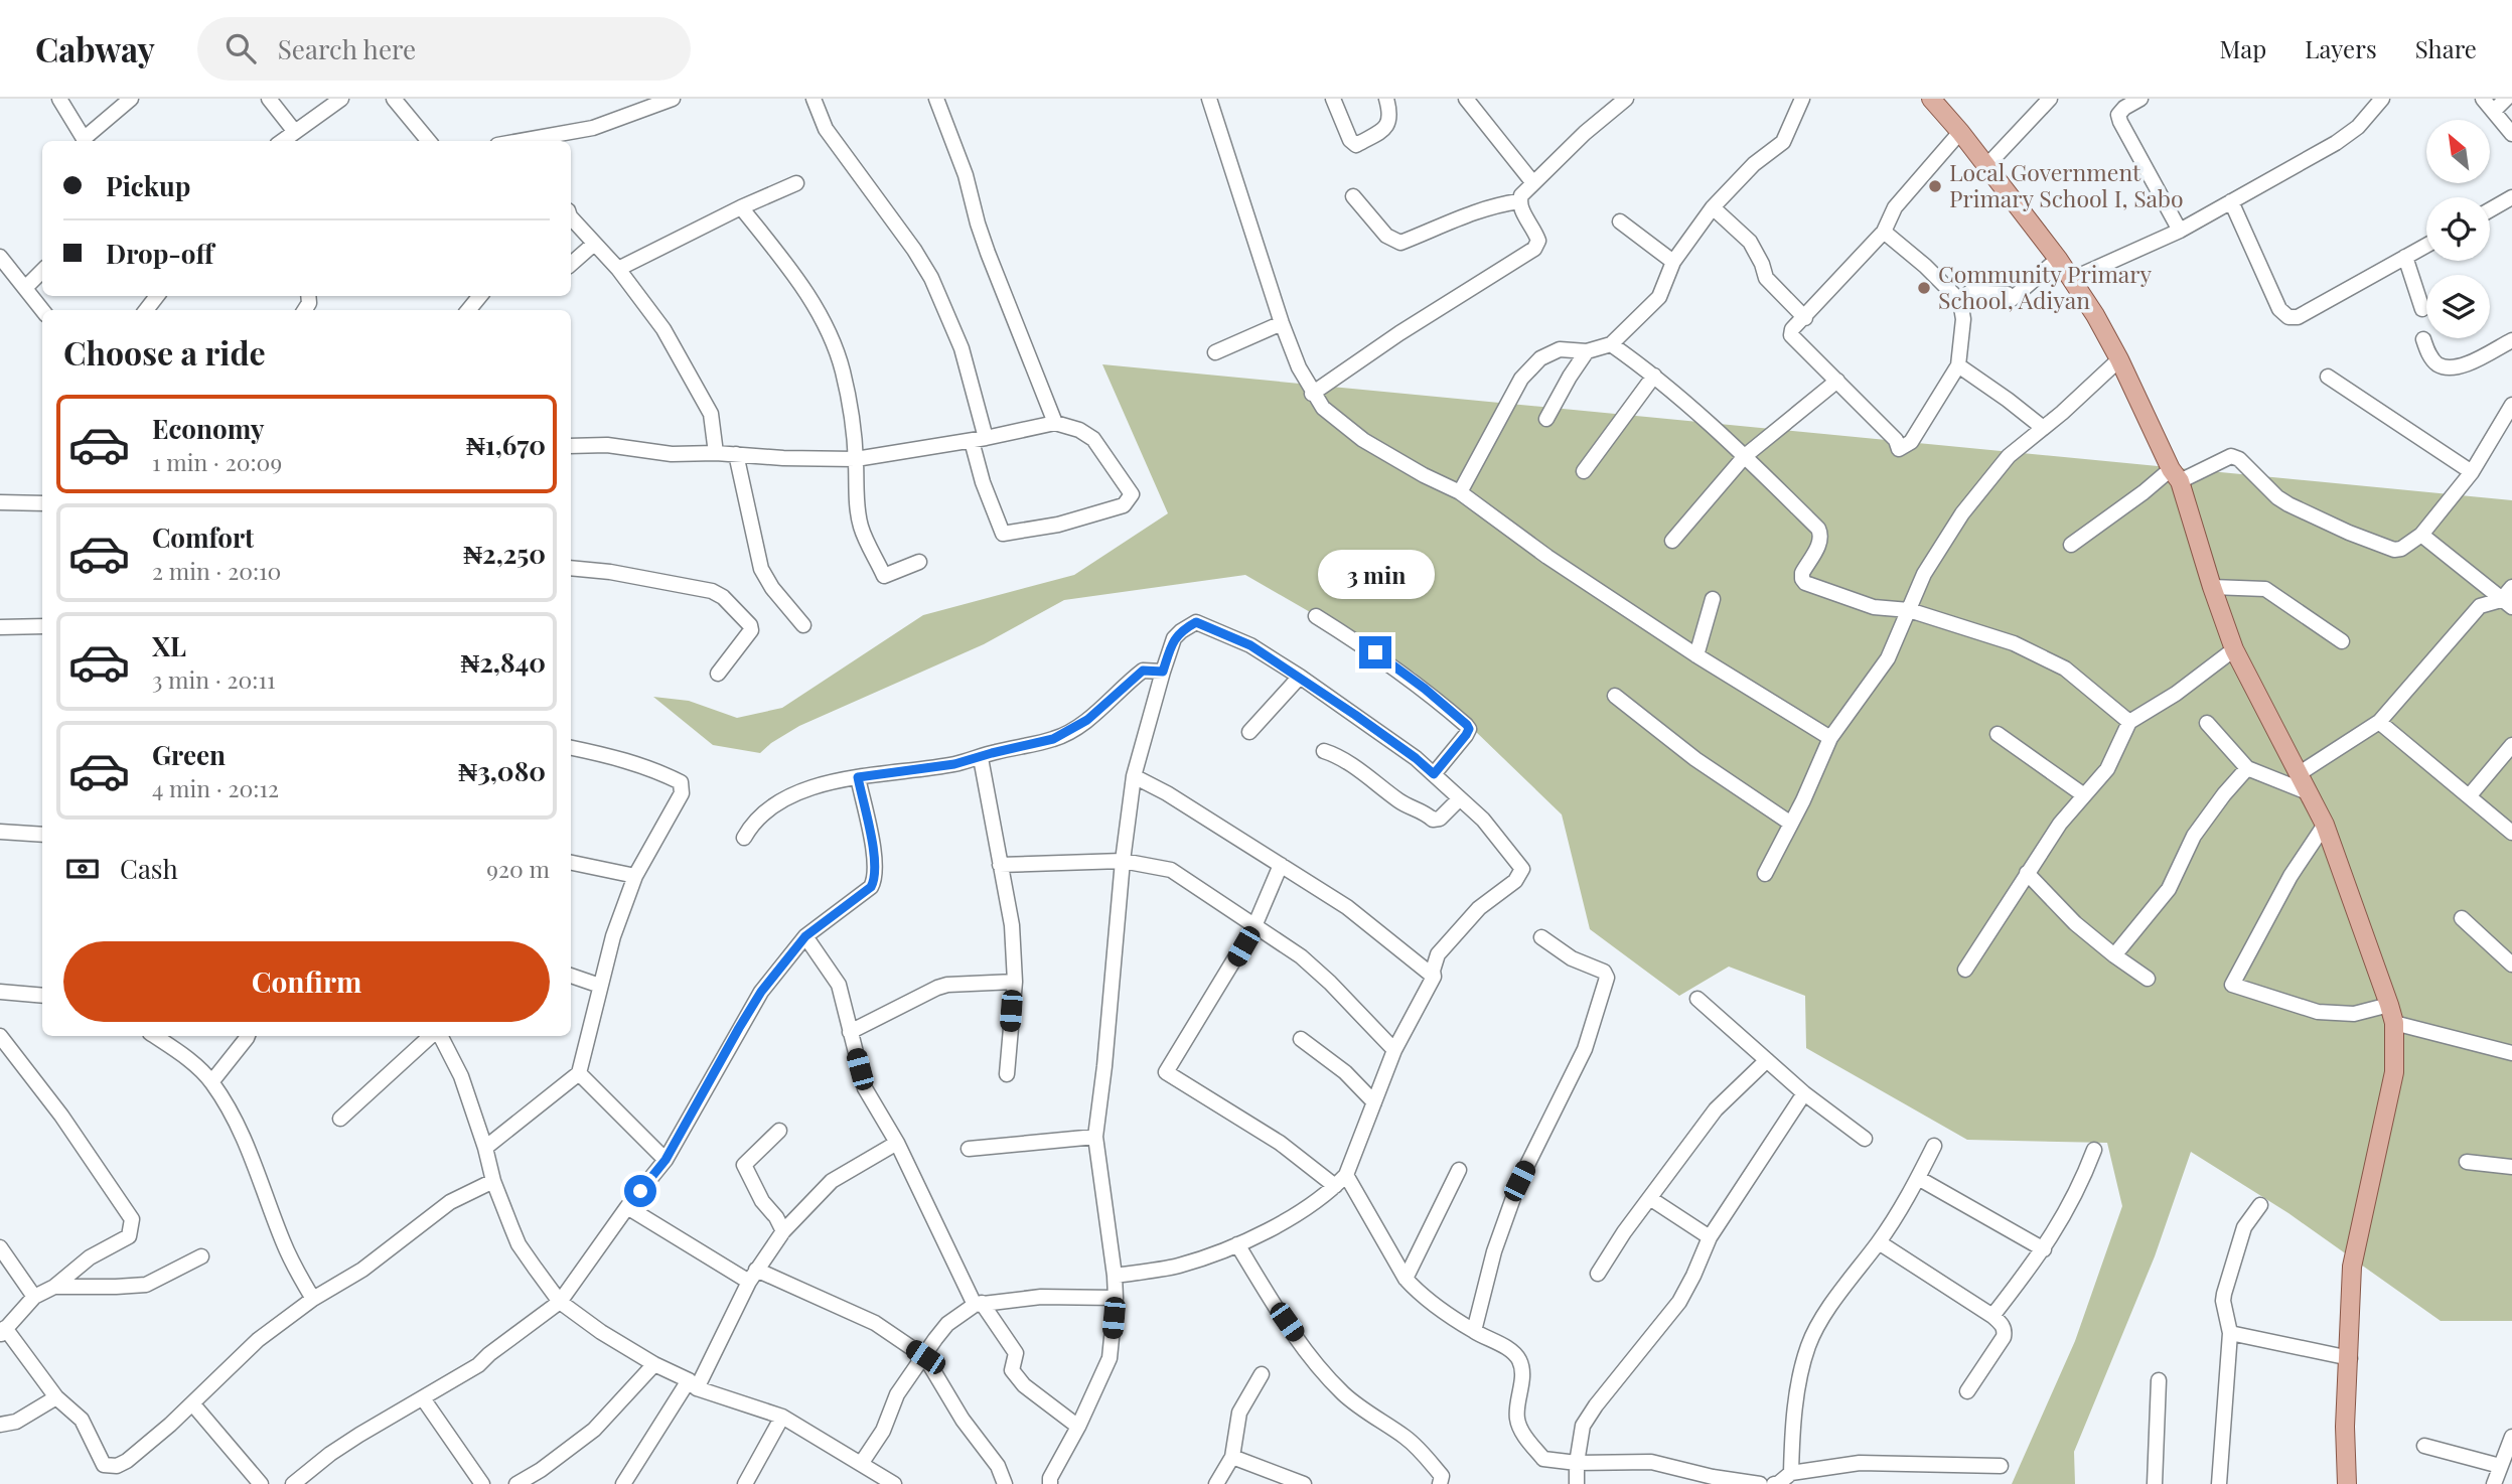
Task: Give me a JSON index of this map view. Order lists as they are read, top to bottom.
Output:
{
  "places": ["Local Government Primary School I, Sabo", "Community Primary School, Adiyan"],
  "north": "top left",
  "page": {
    "header": "Cabway",
    "search": "Search here",
    "nav": ["Map", "Layers", "Share"],
    "banner": ["Pickup", "Drop-off"],
    "heading": "Choose a ride",
    "list": [
      {
        "name": "Economy",
        "note": "1 min · 20:09",
        "value": "₦1,670"
      },
      {
        "name": "Comfort",
        "note": "2 min · 20:10",
        "value": "₦2,250"
      },
      {
        "name": "XL",
        "note": "3 min · 20:11",
        "value": "₦2,840"
      },
      {
        "name": "Green",
        "note": "4 min · 20:12",
        "value": "₦3,080"
      }
    ],
    "bubble": "3 min",
    "pay": ["Cash", "920 m"],
    "buttons": "Confirm"
  }
}
